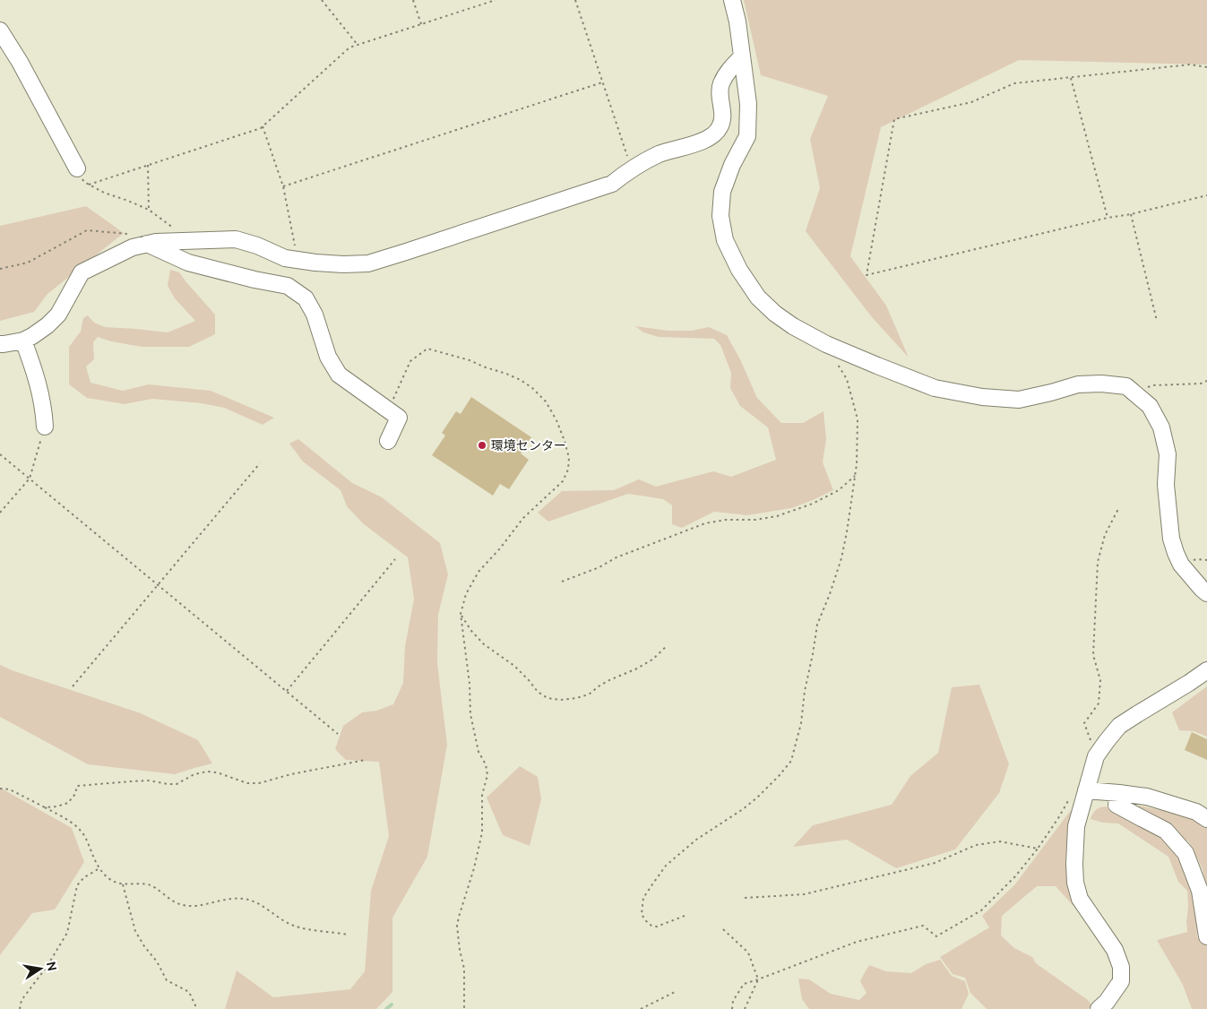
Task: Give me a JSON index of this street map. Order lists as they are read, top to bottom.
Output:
{
  "places": ["環境センター"],
  "north": "right"
}
